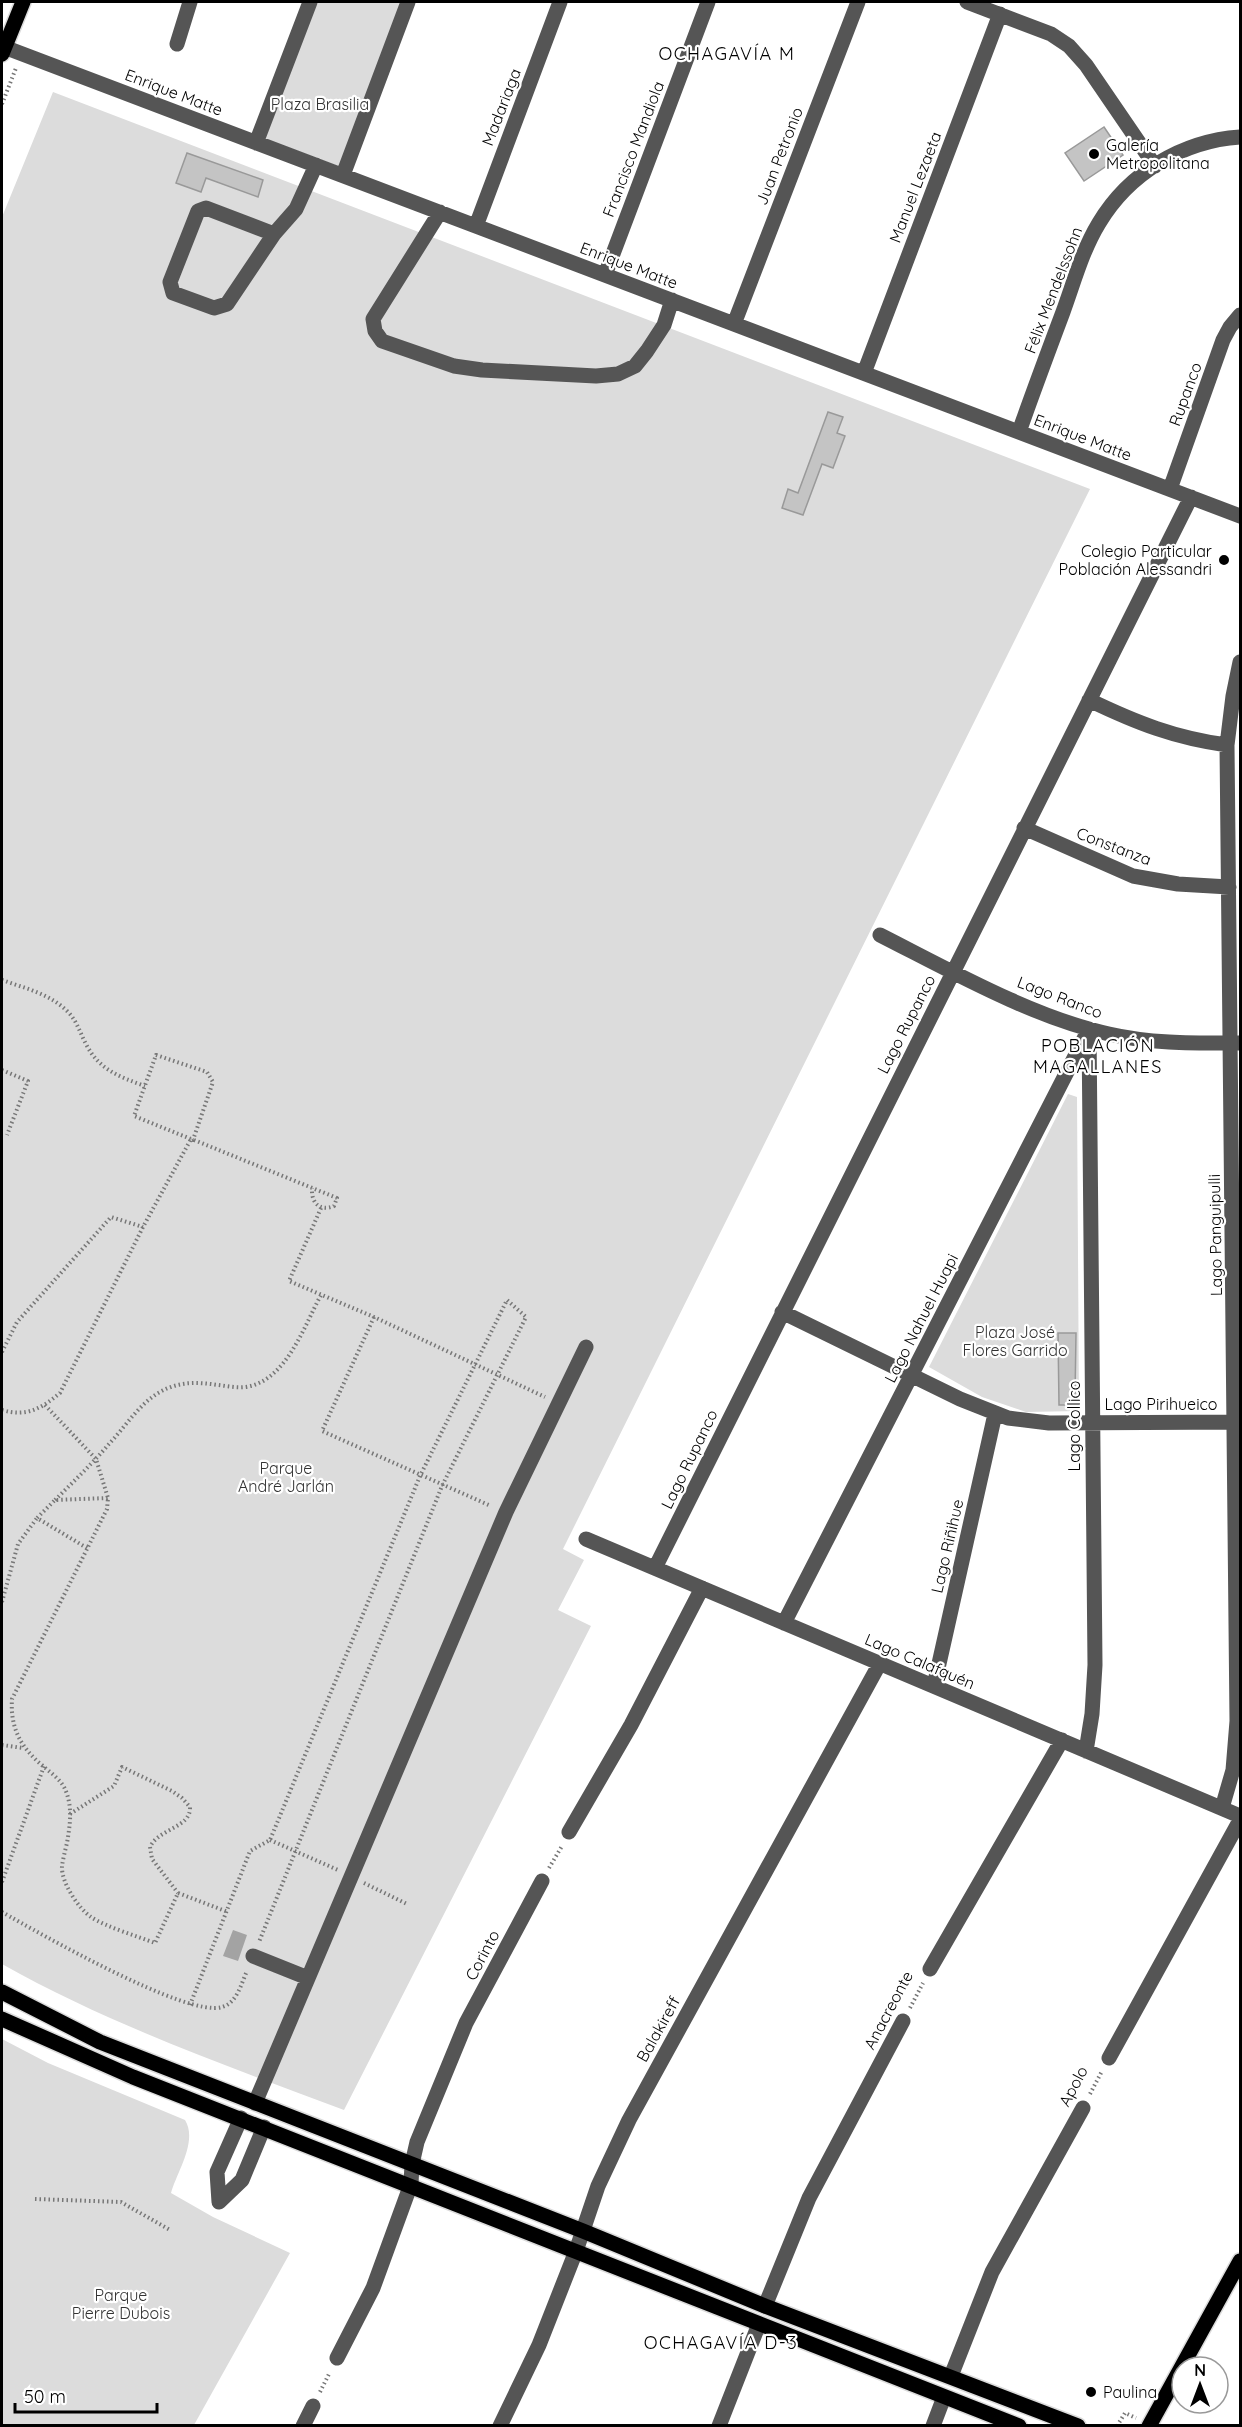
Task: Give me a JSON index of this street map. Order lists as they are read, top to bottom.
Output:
{
  "streets": {
    "street": [
      "Enrique Matte",
      "Madariaga",
      "Francisco Mandiola",
      "Juan Petronio",
      "Manuel Lezaeta",
      "Félix Mendelssohn",
      "Rupanco",
      "Constanza",
      "Lago Ranco",
      "Lago Rupanco",
      "Lago Panguipulli",
      "Lago Nahuel Huapi",
      "Lago Pirihueico",
      "Lago Collico",
      "Lago Riñihue",
      "Lago Calafquén",
      "Corinto",
      "Anacreonte",
      "Balakireff",
      "Apolo"
    ]
  },
  "crossings": [
    ["Enrique Matte", "Madariaga"],
    ["Enrique Matte", "Francisco Mandiola"],
    ["Enrique Matte", "Juan Petronio"],
    ["Enrique Matte", "Manuel Lezaeta"],
    ["Enrique Matte", "Félix Mendelssohn"],
    ["Enrique Matte", "Rupanco"],
    ["Enrique Matte", "Lago Rupanco"],
    ["Constanza", "Lago Rupanco"],
    ["Constanza", "Lago Panguipulli"],
    ["Lago Ranco", "Lago Rupanco"],
    ["Lago Ranco", "Lago Panguipulli"],
    ["Lago Ranco", "Lago Nahuel Huapi"],
    ["Lago Ranco", "Lago Collico"],
    ["Lago Rupanco", "Lago Pirihueico"],
    ["Lago Rupanco", "Lago Calafquén"],
    ["Lago Panguipulli", "Lago Pirihueico"],
    ["Lago Panguipulli", "Lago Calafquén"],
    ["Lago Nahuel Huapi", "Lago Pirihueico"],
    ["Lago Nahuel Huapi", "Lago Collico"],
    ["Lago Nahuel Huapi", "Lago Calafquén"],
    ["Lago Pirihueico", "Lago Collico"],
    ["Lago Pirihueico", "Lago Riñihue"],
    ["Lago Collico", "Lago Calafquén"],
    ["Lago Riñihue", "Lago Calafquén"],
    ["Lago Calafquén", "Anacreonte"],
    ["Lago Calafquén", "Balakireff"],
    ["Lago Calafquén", "Apolo"]
  ],
  "districts": ["OCHAGAVÍA M", "POBLACIÓN MAGALLANES", "OCHAGAVÍA D-3"],
  "parks": [
    "Plaza Brasilia",
    "Plaza José Flores Garrido",
    "Parque André Jarlán",
    "Parque Pierre Dubois"
  ],
  "places": ["Galería Metropolitana", "Colegio Particular Población Alessandri", "Paulina"],
  "scale_bar": "50 m",
  "north": "top"
}
